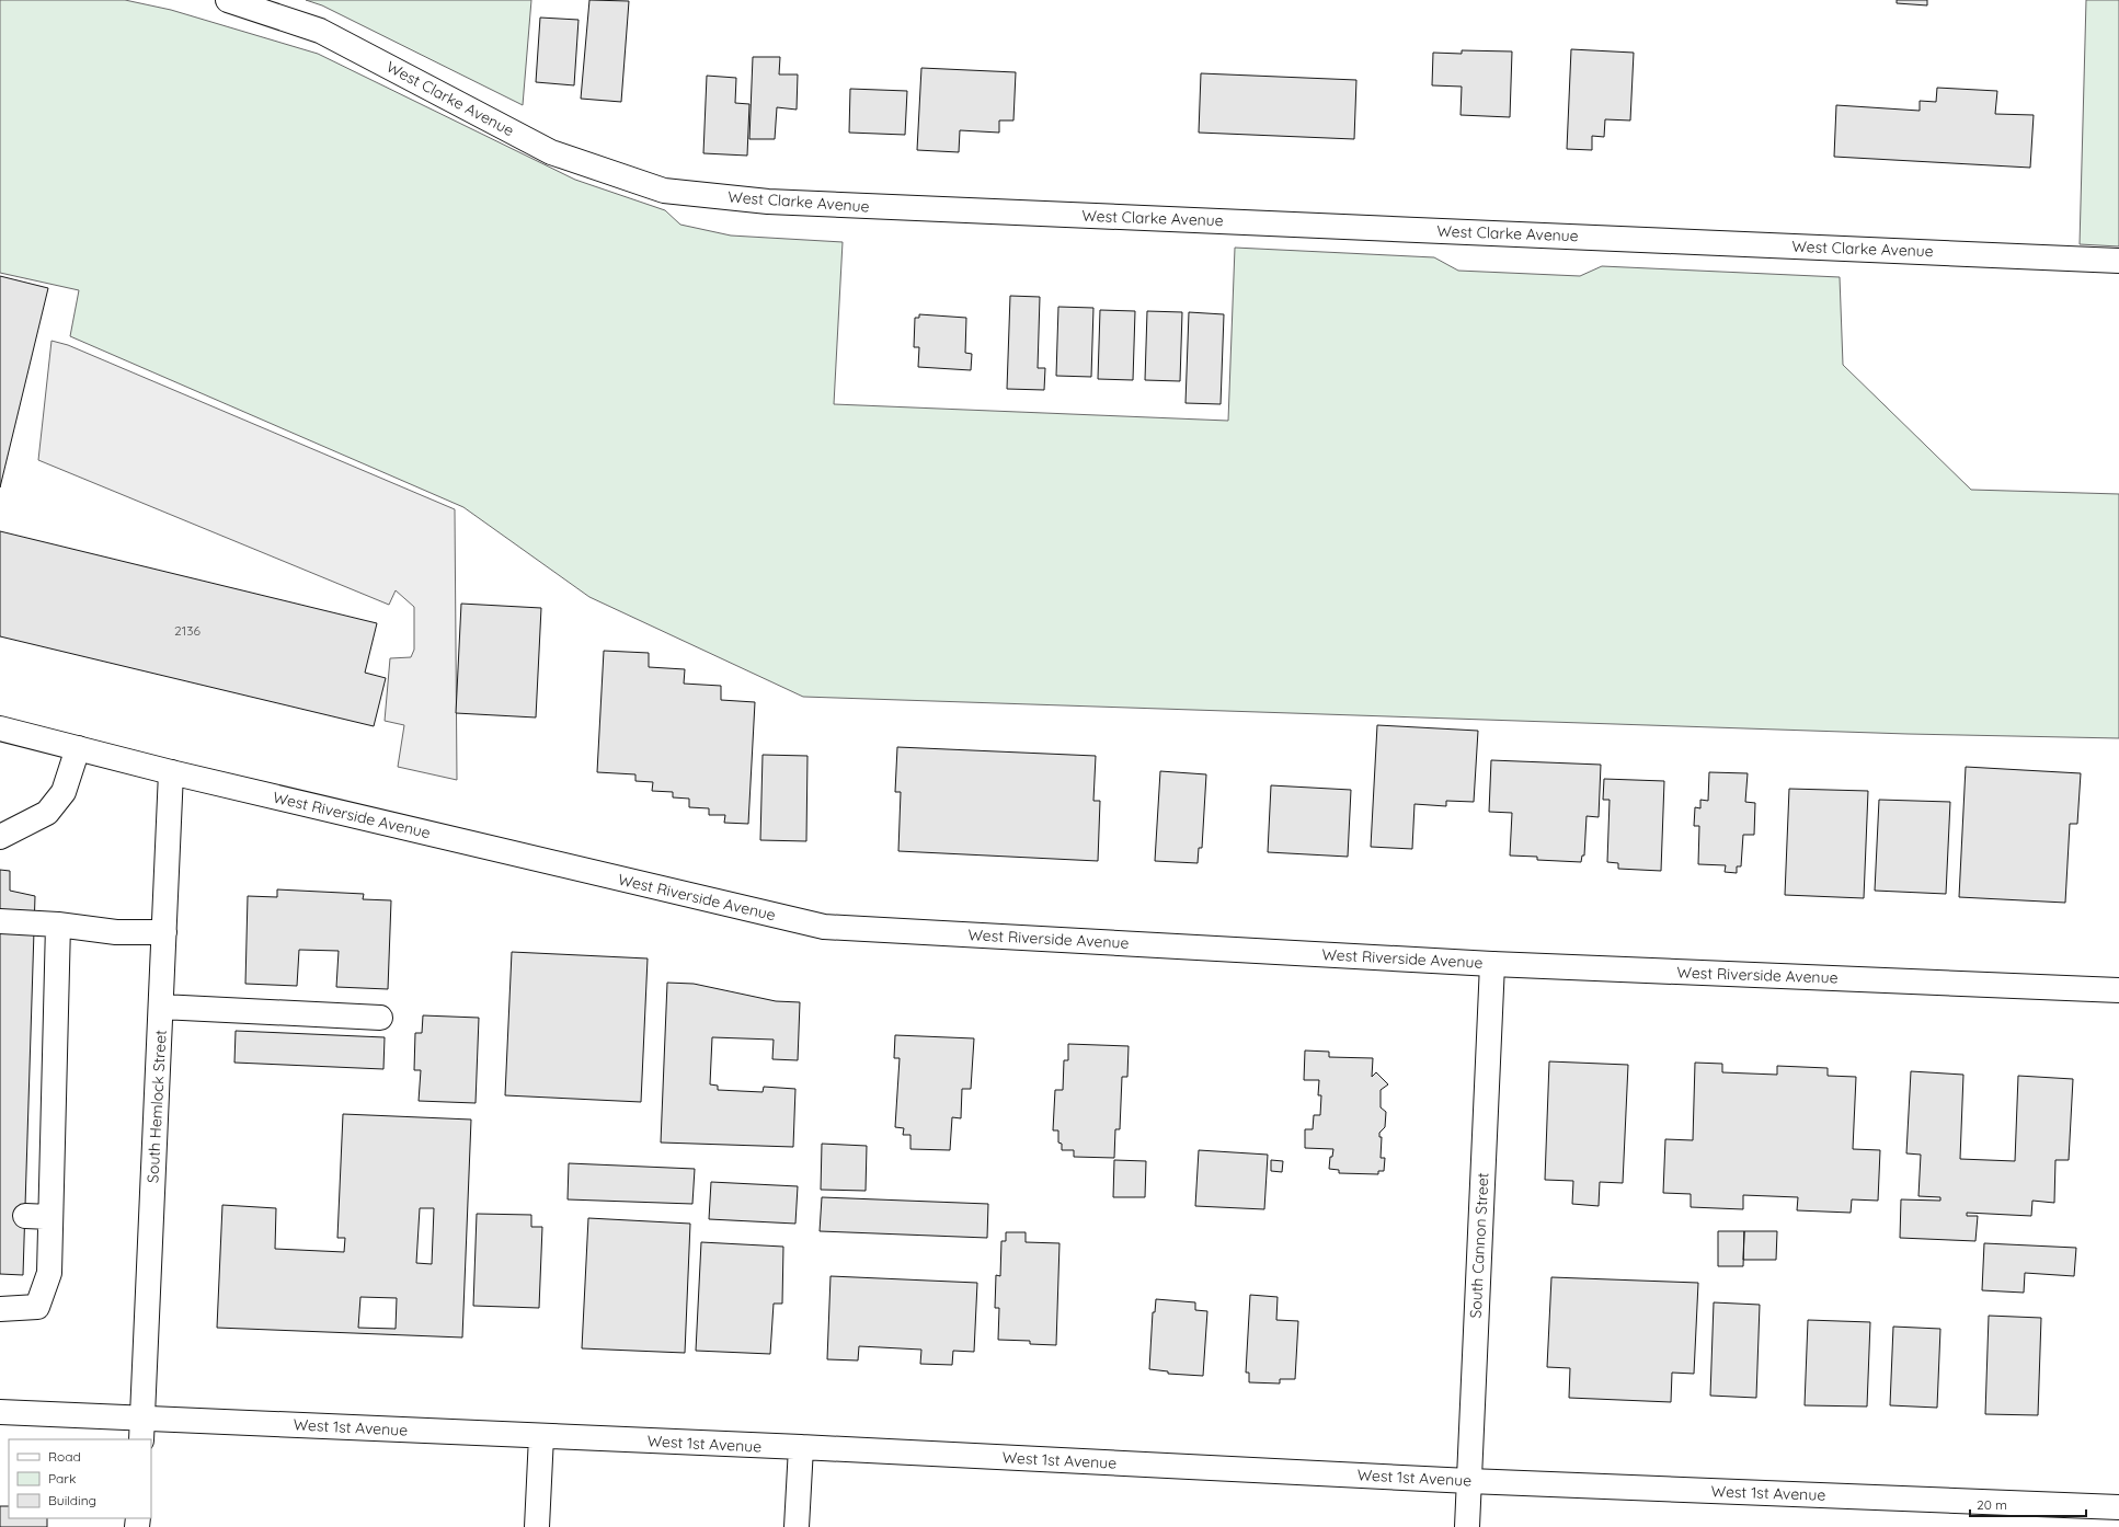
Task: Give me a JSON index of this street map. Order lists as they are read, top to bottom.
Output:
{
  "streets": {
    "street": [
      "West Clarke Avenue",
      "West Riverside Avenue",
      "South Hemlock Street",
      "South Cannon Street",
      "West 1st Avenue"
    ]
  },
  "crossings": [
    ["West Riverside Avenue", "South Hemlock Street"],
    ["West Riverside Avenue", "South Cannon Street"],
    ["South Hemlock Street", "West 1st Avenue"],
    ["South Cannon Street", "West 1st Avenue"]
  ],
  "house_numbers": ["2136"],
  "legend": ["Road", "Park", "Building"],
  "scale_bar": "20 m"
}
